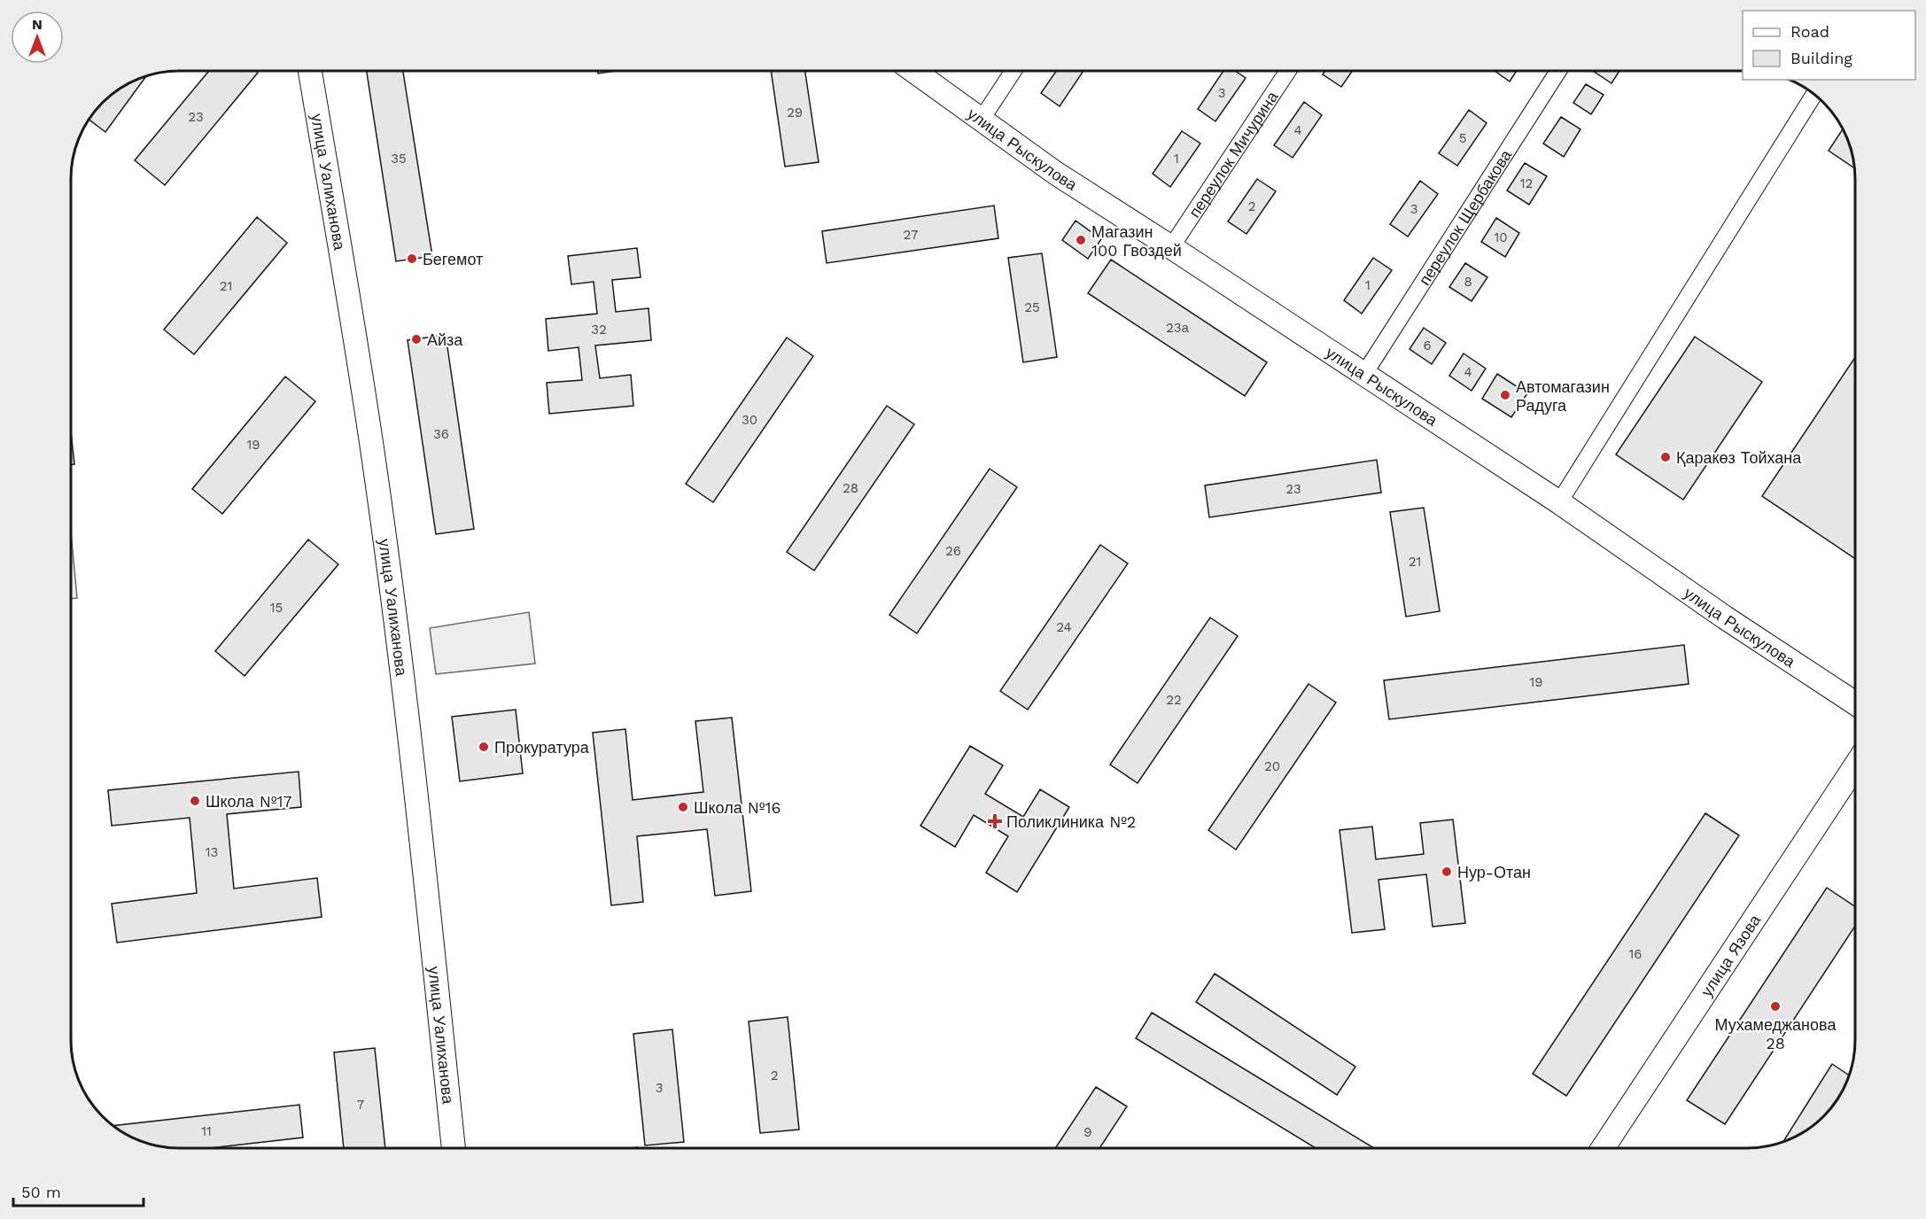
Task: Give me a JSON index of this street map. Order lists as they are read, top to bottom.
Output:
{
  "streets": {
    "street": [
      "улица Рыскулова",
      "переулок Мичурина",
      "улица Уалиханова",
      "переулок Щербакова",
      "улица Язова"
    ]
  },
  "crossings": [
    ["улица Рыскулова", "переулок Мичурина"],
    ["улица Рыскулова", "переулок Щербакова"]
  ],
  "places": {
    "other": [
      "Магазин 100 Гвоздей",
      "Бегемот",
      "Айза",
      "Автомагазин Радуга",
      "Қаракөз Тойхана",
      "Прокуратура",
      "Школа №17",
      "Школа №16",
      "Нур-Отан",
      "Мухамеджанова 28"
    ],
    "health": ["Поликлиника №2"]
  },
  "house_numbers": [
    "3",
    "29",
    "23",
    "4",
    "5",
    "35",
    "1",
    "12",
    "2",
    "3",
    "27",
    "10",
    "8",
    "1",
    "21",
    "25",
    "23а",
    "32",
    "6",
    "4",
    "30",
    "36",
    "19",
    "28",
    "23",
    "26",
    "21",
    "15",
    "24",
    "19",
    "22",
    "20",
    "13",
    "16",
    "2",
    "3",
    "7",
    "11",
    "9"
  ],
  "legend": ["Road", "Building"],
  "scale_bar": "50 m",
  "north": "top"
}
